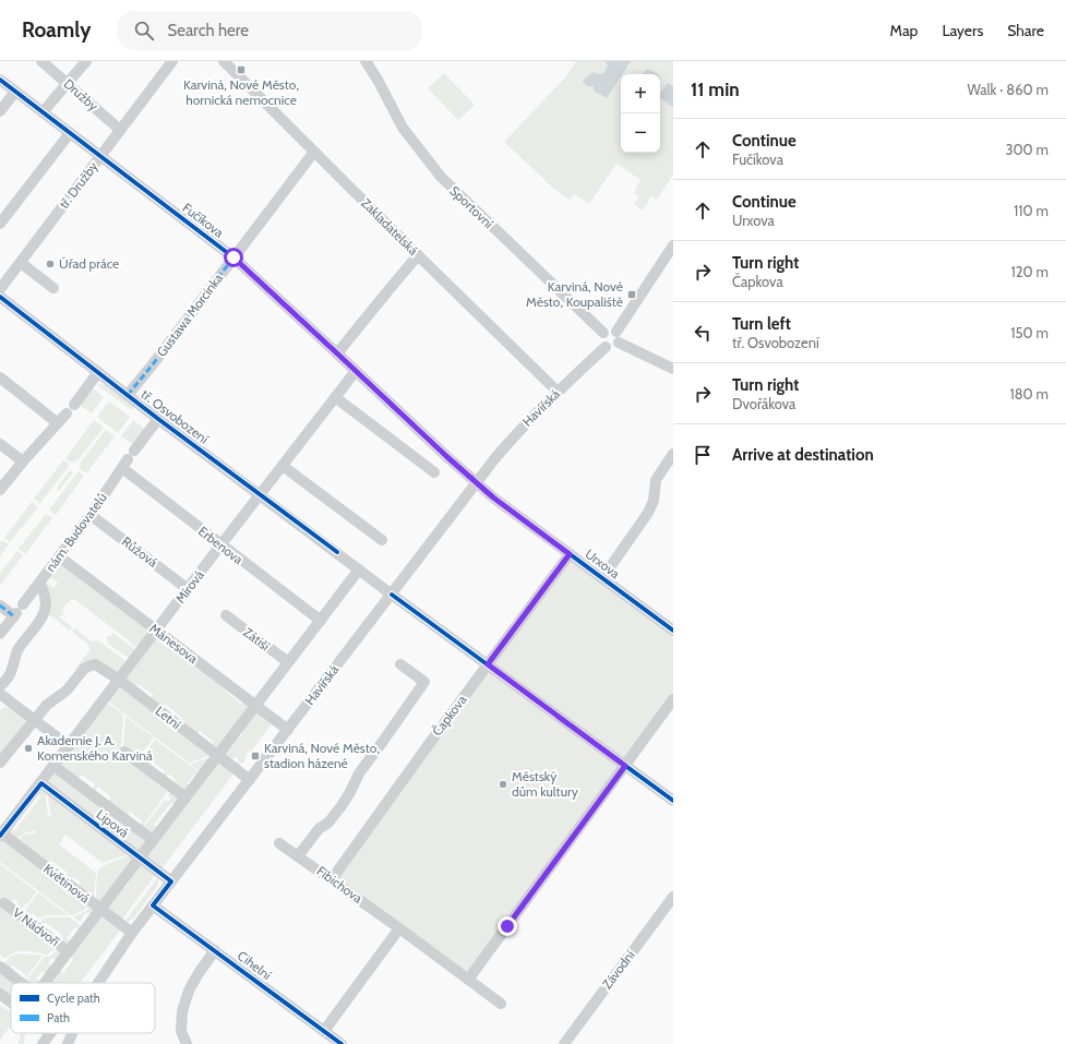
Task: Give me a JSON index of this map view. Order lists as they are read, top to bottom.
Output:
{
  "streets": {
    "street": [
      "Družby",
      "tř. Družby",
      "Sportovní",
      "Fučíkova",
      "Zakladatelská",
      "Gustawa Morcinka",
      "Havířská",
      "tř. Osvobození",
      "nám. Budovatelů",
      "Erbenova",
      "Růžová",
      "Urxova",
      "Mírová",
      "Zátiší",
      "Mánesova",
      "Čapkova",
      "Letní",
      "Lipová",
      "Květinová",
      "Fibichova",
      "V Nádvoří",
      "Cihelní",
      "Závodní"
    ]
  },
  "crossings": [
    ["Družby", "tř. Družby"],
    ["tř. Družby", "Fučíkova"],
    ["Sportovní", "Havířská"],
    ["Fučíkova", "Gustawa Morcinka"],
    ["Fučíkova", "Havířská"],
    ["Fučíkova", "Urxova"],
    ["Zakladatelská", "Gustawa Morcinka"],
    ["Zakladatelská", "Havířská"],
    ["Gustawa Morcinka", "tř. Osvobození"],
    ["Havířská", "tř. Osvobození"],
    ["Havířská", "Urxova"],
    ["Havířská", "Mánesova"],
    ["Havířská", "Letní"],
    ["Havířská", "Lipová"],
    ["Havířská", "Květinová"],
    ["Havířská", "Cihelní"],
    ["tř. Osvobození", "nám. Budovatelů"],
    ["tř. Osvobození", "Mírová"],
    ["tř. Osvobození", "Čapkova"],
    ["nám. Budovatelů", "Erbenova"],
    ["nám. Budovatelů", "Růžová"],
    ["nám. Budovatelů", "Mánesova"],
    ["Erbenova", "Mírová"],
    ["Růžová", "Mírová"],
    ["Urxova", "Čapkova"],
    ["Mírová", "Mánesova"],
    ["Mírová", "Letní"],
    ["Mírová", "Lipová"],
    ["Mírová", "Květinová"],
    ["Čapkova", "Fibichova"]
  ],
  "places": {
    "transit": ["Karviná, Nové Město, hornická nemocnice", "Karviná, Nové Město, Koupaliště", "Karviná, Nové Město, stadion házené"],
    "other": ["Úřad práce", "Akademie J. A. Komenského Karviná", "Městský dům kultury"]
  },
  "legend": ["Cycle path", "Path"],
  "page": {
    "header": "Roamly",
    "search": "Search here",
    "nav": ["Map", "Layers", "Share"],
    "heading": ["11 min", "Walk · 860 m"],
    "map_buttons": ["+", "−"],
    "list": [
      ["Continue", "Fučíkova", "300 m"],
      ["Continue", "Urxova", "110 m"],
      ["Turn right", "Čapkova", "120 m"],
      ["Turn left", "tř. Osvobození", "150 m"],
      ["Turn right", "Dvořákova", "180 m"],
      "Arrive at destination"
    ]
  }
}
